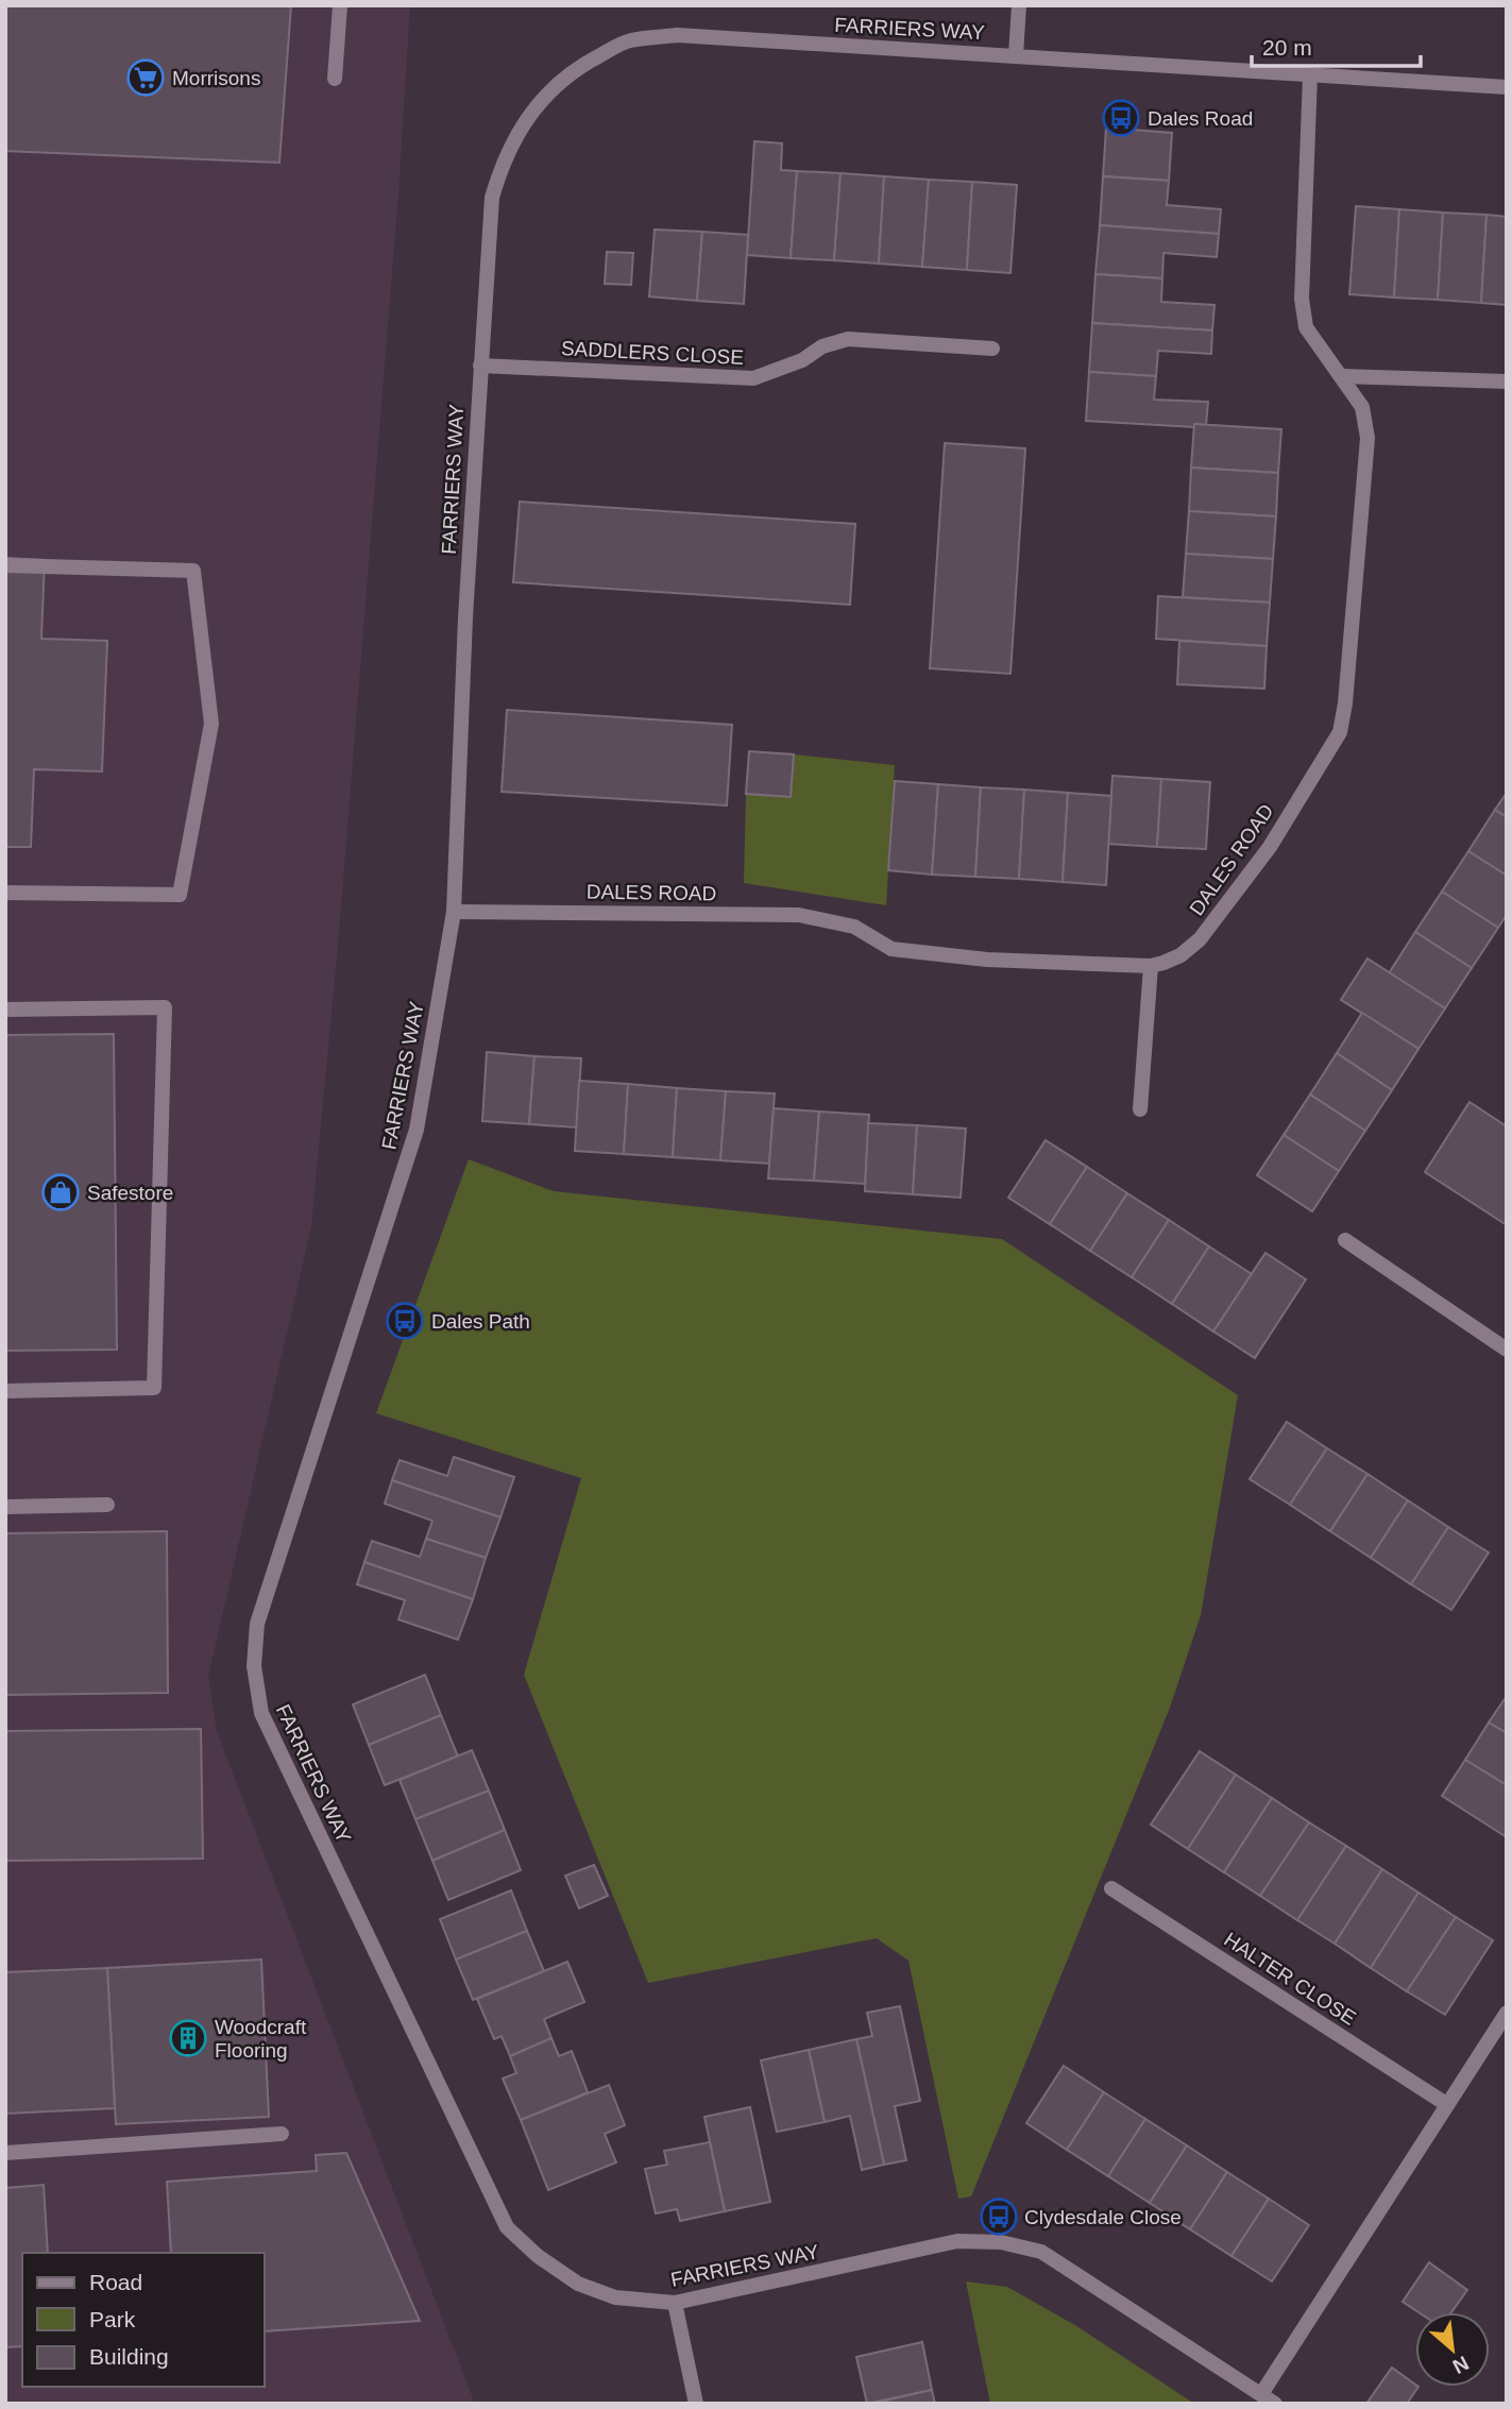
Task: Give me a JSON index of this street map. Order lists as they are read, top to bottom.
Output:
{
  "streets": {
    "street": [
      "FARRIERS WAY",
      "SADDLERS CLOSE",
      "DALES ROAD",
      "HALTER CLOSE"
    ]
  },
  "crossings": [
    ["FARRIERS WAY", "SADDLERS CLOSE"],
    ["FARRIERS WAY", "DALES ROAD"]
  ],
  "places": {
    "supermarket": ["Morrisons"],
    "bus stop": ["Dales Road", "Dales Path", "Clydesdale Close"],
    "shop": ["Safestore"],
    "building": ["Woodcraft Flooring"]
  },
  "legend": ["Road", "Park", "Building"],
  "scale_bar": "20 m",
  "north": "bottom right"
}
